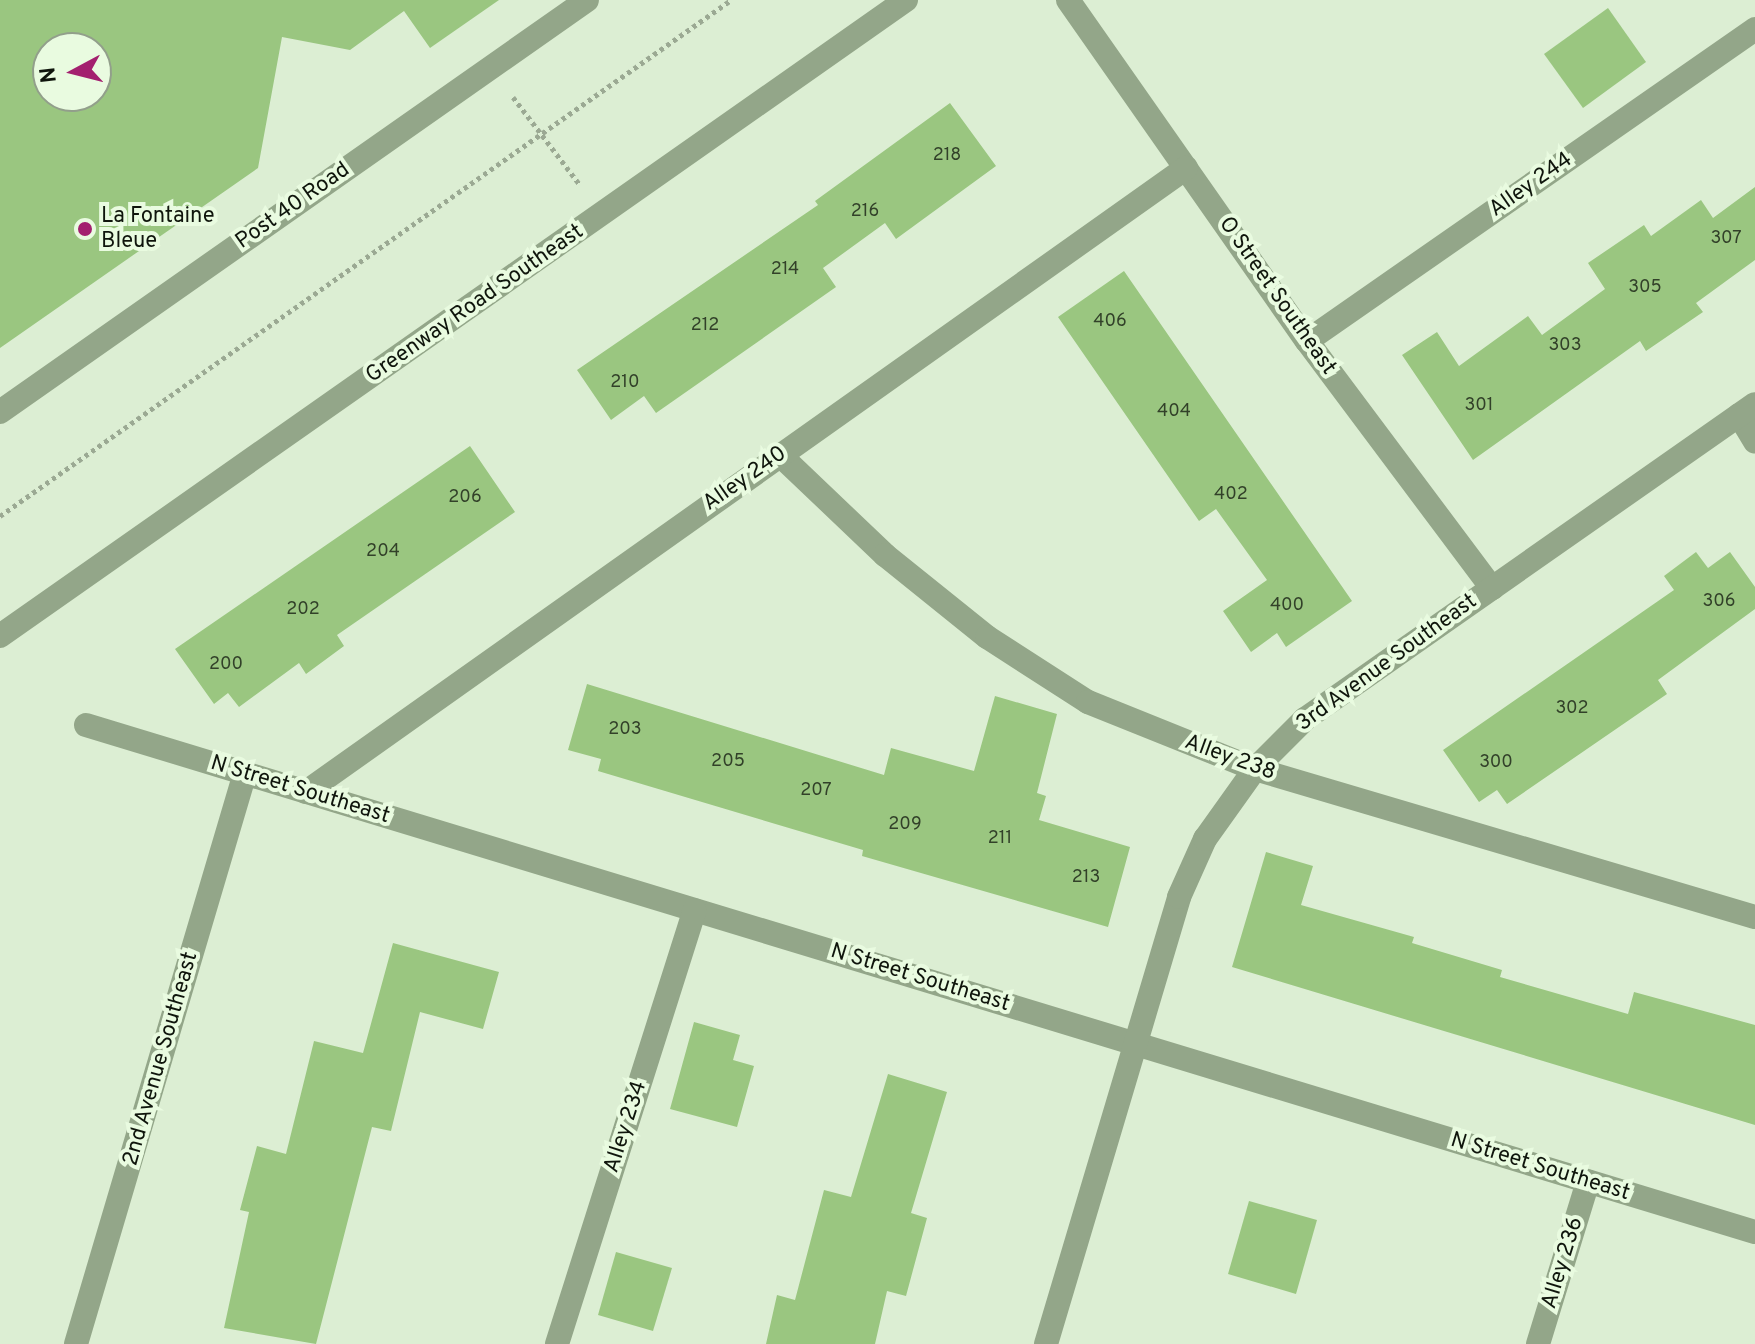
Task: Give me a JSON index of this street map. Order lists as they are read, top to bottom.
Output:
{
  "streets": {
    "street": [
      "Alley 244",
      "Post 40 Road",
      "O Street Southeast",
      "Greenway Road Southeast",
      "Alley 240",
      "3rd Avenue Southeast",
      "Alley 238",
      "N Street Southeast",
      "2nd Avenue Southeast",
      "Alley 234",
      "Alley 236"
    ]
  },
  "crossings": [
    ["Alley 244", "O Street Southeast"],
    ["O Street Southeast", "Alley 240"],
    ["O Street Southeast", "3rd Avenue Southeast"],
    ["Alley 240", "Alley 238"],
    ["Alley 240", "N Street Southeast"],
    ["3rd Avenue Southeast", "Alley 238"],
    ["3rd Avenue Southeast", "N Street Southeast"],
    ["N Street Southeast", "2nd Avenue Southeast"],
    ["N Street Southeast", "Alley 234"],
    ["N Street Southeast", "Alley 236"]
  ],
  "places": ["La Fontaine Bleue"],
  "house_numbers": [
    "218",
    "216",
    "307",
    "214",
    "305",
    "406",
    "212",
    "303",
    "210",
    "301",
    "404",
    "402",
    "206",
    "204",
    "306",
    "400",
    "202",
    "200",
    "302",
    "203",
    "205",
    "300",
    "207",
    "209",
    "211",
    "213"
  ],
  "north": "left"
}
